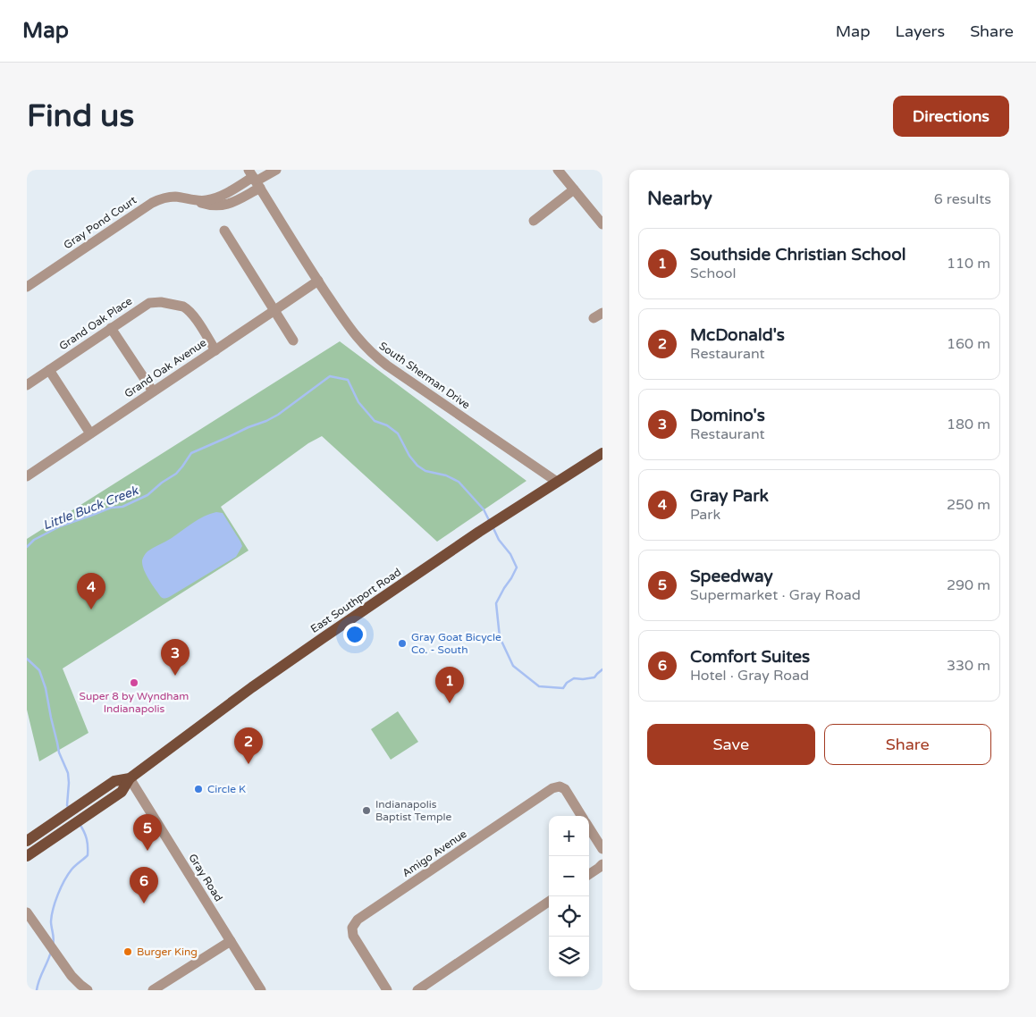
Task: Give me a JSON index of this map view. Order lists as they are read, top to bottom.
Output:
{
  "streets": {
    "main road": ["East Southport Road"],
    "street": [
      "Gray Pond Court",
      "Grand Oak Place",
      "Grand Oak Avenue",
      "South Sherman Drive",
      "Amigo Avenue",
      "Gray Road"
    ]
  },
  "crossings": [
    ["Gray Pond Court", "South Sherman Drive"],
    ["Grand Oak Place", "Grand Oak Avenue"],
    ["Grand Oak Avenue", "South Sherman Drive"],
    ["South Sherman Drive", "East Southport Road"],
    ["East Southport Road", "Gray Road"]
  ],
  "water": ["Little Buck Creek"],
  "places": [
    "Gray Goat Bicycle Co. - South",
    "Super 8 by Wyndham Indianapolis",
    "Circle K",
    "Indianapolis Baptist Temple",
    "Burger King"
  ],
  "page": {
    "header": "Map",
    "nav": ["Map", "Layers", "Share"],
    "buttons": [
      "Directions",
      ["Save", "Share"]
    ],
    "title": "Find us",
    "heading": ["Nearby", "6 results"],
    "list": [
      {
        "mark": "1",
        "name": "Southside Christian School",
        "note": "School",
        "value": "110 m"
      },
      {
        "mark": "2",
        "name": "McDonald's",
        "note": "Restaurant",
        "value": "160 m"
      },
      {
        "mark": "3",
        "name": "Domino's",
        "note": "Restaurant",
        "value": "180 m"
      },
      {
        "mark": "4",
        "name": "Gray Park",
        "note": "Park",
        "value": "250 m"
      },
      {
        "mark": "5",
        "name": "Speedway",
        "note": "Supermarket · Gray Road",
        "value": "290 m"
      },
      {
        "mark": "6",
        "name": "Comfort Suites",
        "note": "Hotel · Gray Road",
        "value": "330 m"
      }
    ],
    "pins": [
      "4",
      "3",
      "1",
      "2",
      "5",
      "6"
    ],
    "map_buttons": ["+", "−"]
  }
}
